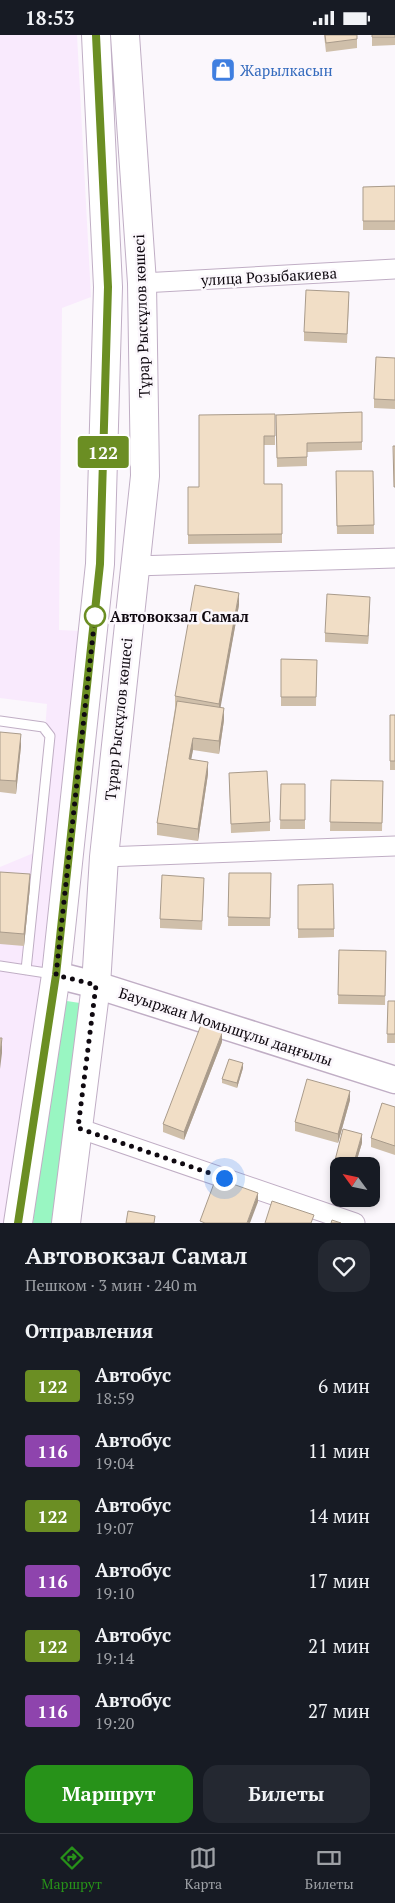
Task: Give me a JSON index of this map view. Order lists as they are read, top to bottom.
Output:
{
  "streets": {
    "main road": ["Тұрар Рыскұлов көшесі", "Бауыржан Момышұлы даңғылы"],
    "street": ["улица Розыбакиева"]
  },
  "crossings": [
    ["улица Розыбакиева", "Тұрар Рыскұлов көшесі"],
    ["Тұрар Рыскұлов көшесі", "Бауыржан Момышұлы даңғылы"]
  ],
  "places": {
    "shop": ["Жарылкасын"],
    "other": ["Автовокзал Самал"]
  },
  "lines": ["bus line 122"],
  "north": "top left",
  "page": {
    "status": "18:53",
    "on_map": "122",
    "heading": [
      ["Автовокзал Самал", "Пешком · 3 мин · 240 m"],
      "Отправления"
    ],
    "list": [
      {
        "mark": "122",
        "name": "Автобус",
        "note": "18:59",
        "value": "6 мин"
      },
      {
        "mark": "116",
        "name": "Автобус",
        "note": "19:04",
        "value": "11 мин"
      },
      {
        "mark": "122",
        "name": "Автобус",
        "note": "19:07",
        "value": "14 мин"
      },
      {
        "mark": "116",
        "name": "Автобус",
        "note": "19:10",
        "value": "17 мин"
      },
      {
        "mark": "122",
        "name": "Автобус",
        "note": "19:14",
        "value": "21 мин"
      },
      {
        "mark": "116",
        "name": "Автобус",
        "note": "19:20",
        "value": "27 мин"
      }
    ],
    "buttons": ["Маршрут", "Билеты"],
    "tabs": ["Маршрут", "Карта", "Билеты"]
  }
}
